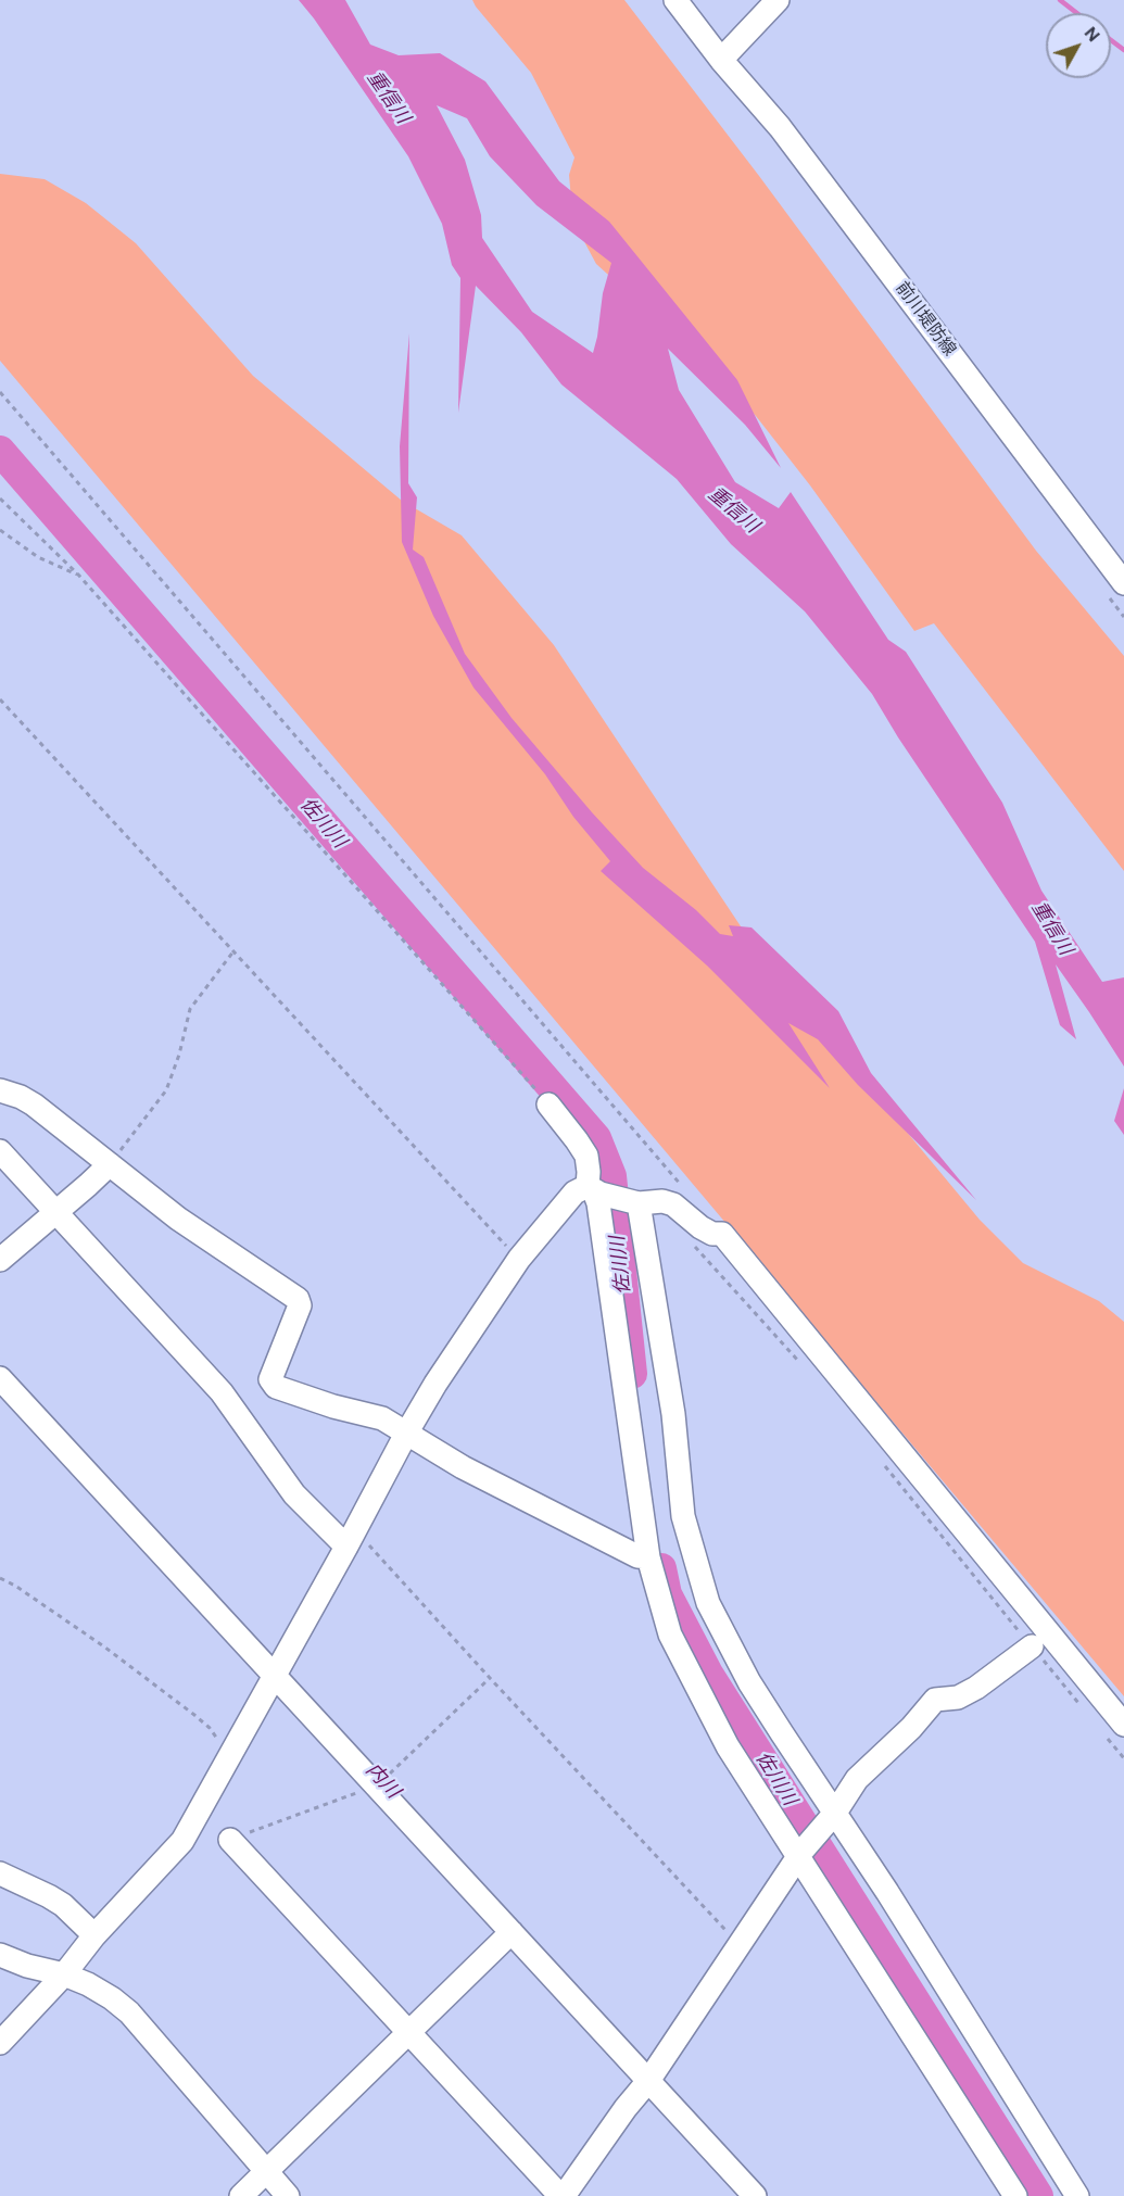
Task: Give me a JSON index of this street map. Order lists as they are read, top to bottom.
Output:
{
  "streets": {
    "street": ["前川堤防線"]
  },
  "water": ["重信川", "佐川川", "内川"],
  "north": "top right"
}
